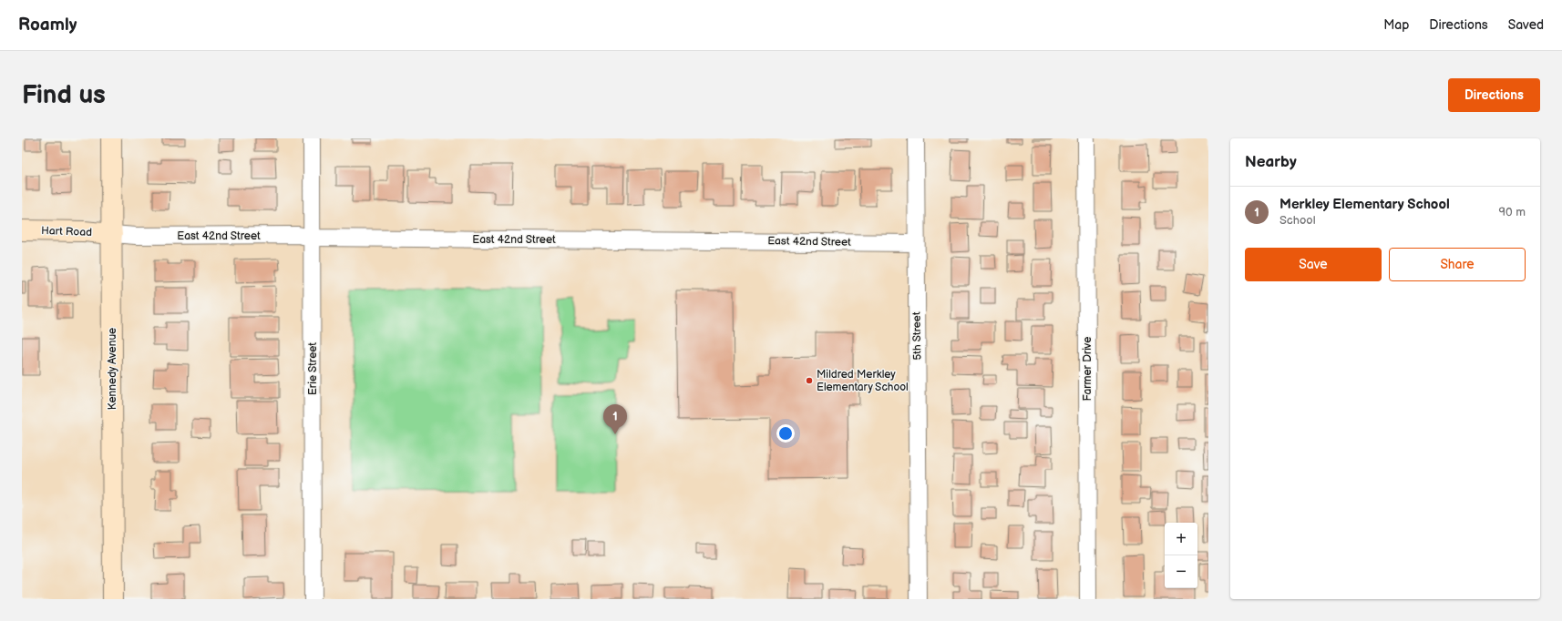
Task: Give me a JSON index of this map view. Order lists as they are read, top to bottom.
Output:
{
  "streets": {
    "street": [
      "Hart Road",
      "East 42nd Street",
      "5th Street",
      "Kennedy Avenue",
      "Erie Street",
      "Farmer Drive"
    ]
  },
  "crossings": [
    ["Hart Road", "East 42nd Street"],
    ["Hart Road", "Kennedy Avenue"],
    ["East 42nd Street", "5th Street"],
    ["East 42nd Street", "Kennedy Avenue"],
    ["East 42nd Street", "Erie Street"]
  ],
  "places": ["Mildred Merkley Elementary School"],
  "page": {
    "header": "Roamly",
    "nav": ["Map", "Directions", "Saved"],
    "buttons": [
      "Directions",
      ["Save", "Share"]
    ],
    "title": "Find us",
    "heading": "Nearby",
    "list": [
      {
        "mark": "1",
        "name": "Merkley Elementary School",
        "note": "School",
        "value": "90 m"
      }
    ],
    "pins": "1",
    "map_buttons": ["+", "−"]
  }
}
